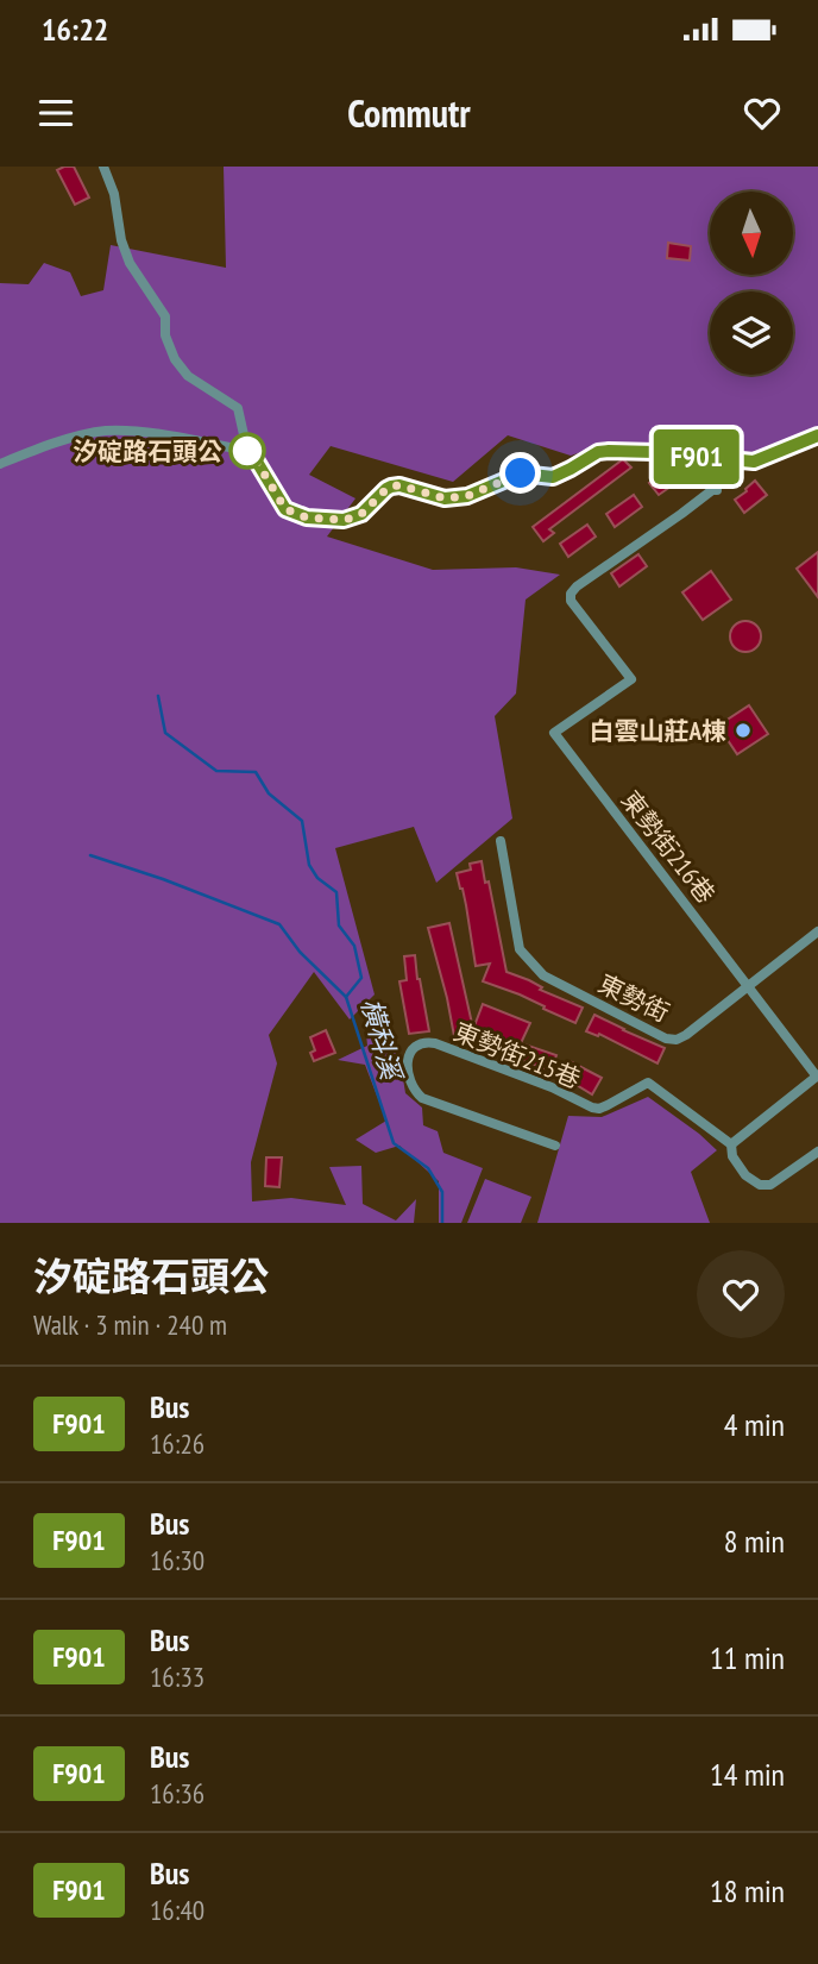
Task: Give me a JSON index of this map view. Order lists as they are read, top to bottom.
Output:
{
  "streets": {
    "street": ["東勢街216巷", "東勢街", "東勢街215巷"]
  },
  "crossings": [
    ["東勢街216巷", "東勢街"]
  ],
  "water": ["橫科溪"],
  "places": ["汐碇路石頭公", "白雲山莊A棟"],
  "lines": ["bus line F901"],
  "north": "bottom",
  "page": {
    "status": "16:22",
    "header": "Commutr",
    "on_map": "F901",
    "heading": ["汐碇路石頭公", "Walk · 3 min · 240 m"],
    "list": [
      {
        "mark": "F901",
        "name": "Bus",
        "note": "16:26",
        "value": "4 min"
      },
      {
        "mark": "F901",
        "name": "Bus",
        "note": "16:30",
        "value": "8 min"
      },
      {
        "mark": "F901",
        "name": "Bus",
        "note": "16:33",
        "value": "11 min"
      },
      {
        "mark": "F901",
        "name": "Bus",
        "note": "16:36",
        "value": "14 min"
      },
      {
        "mark": "F901",
        "name": "Bus",
        "note": "16:40",
        "value": "18 min"
      }
    ]
  }
}
